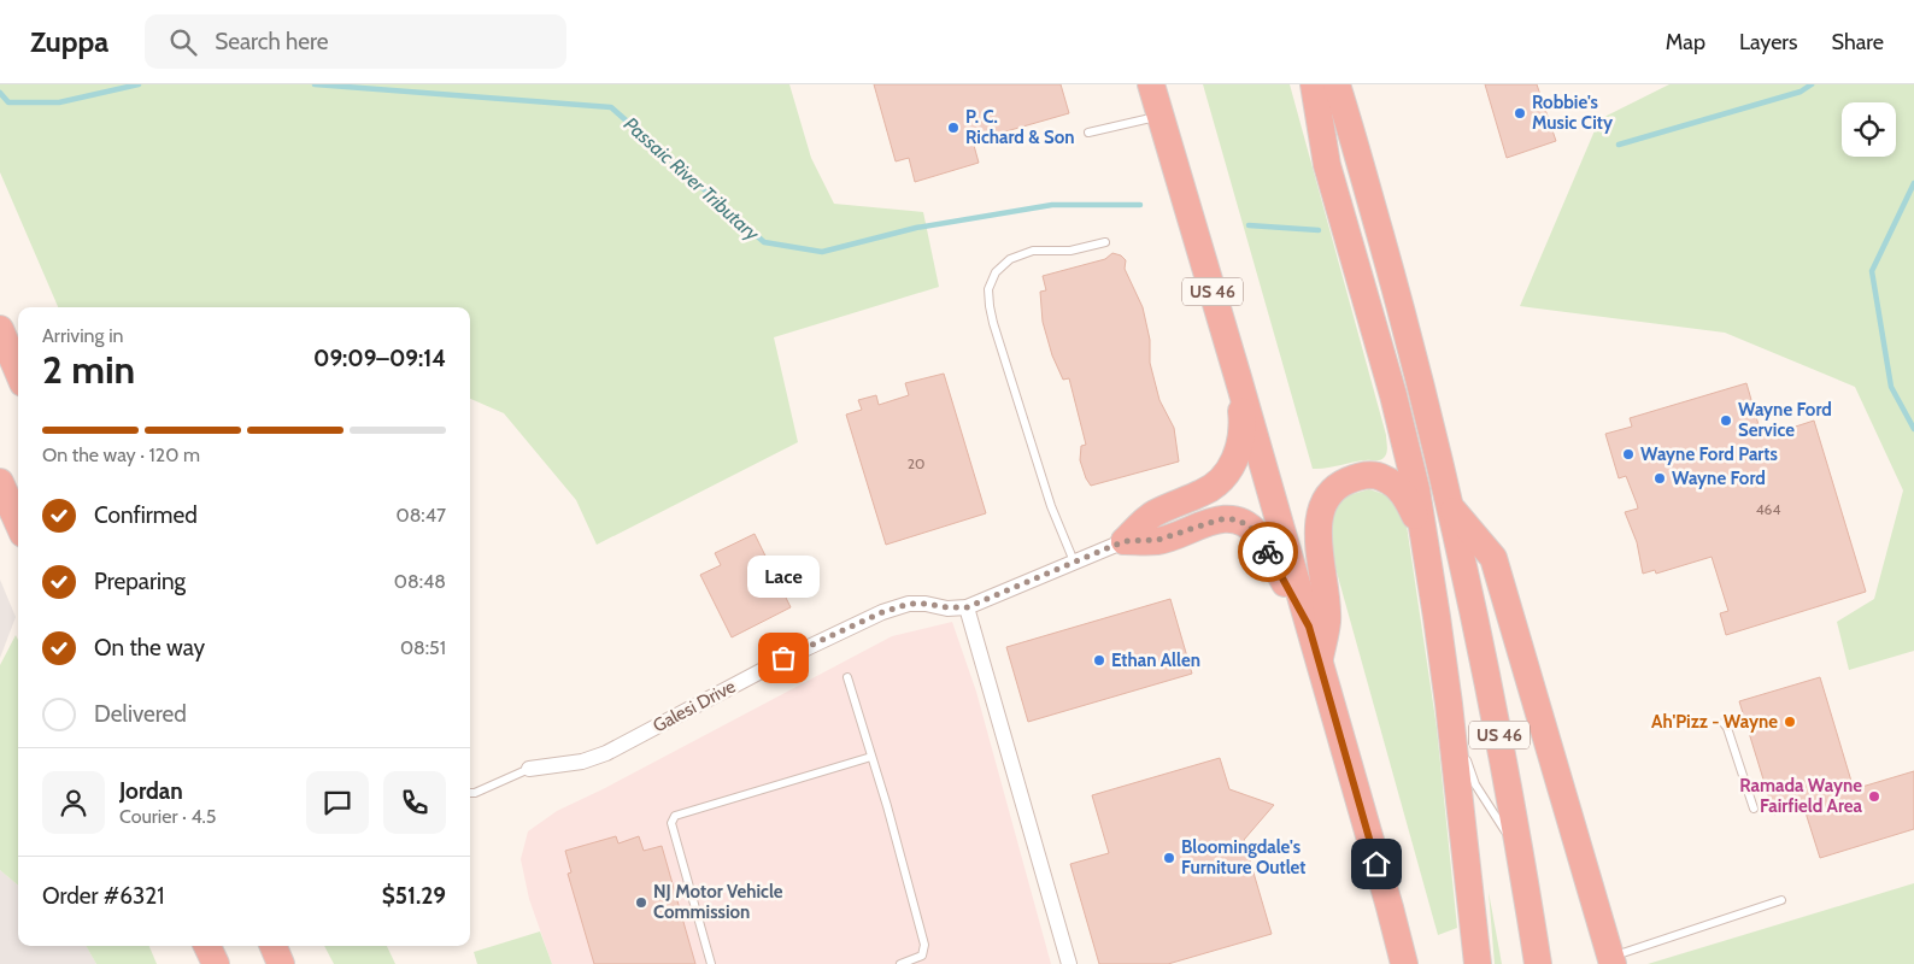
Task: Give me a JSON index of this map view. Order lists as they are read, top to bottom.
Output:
{
  "streets": {
    "highway": ["US 46"],
    "street": ["Galesi Drive"]
  },
  "water": ["Passaic River Tributary"],
  "places": [
    "Robbie's Music City",
    "P. C. Richard & Son",
    "Wayne Ford Service",
    "Wayne Ford Parts",
    "Wayne Ford",
    "Lace",
    "Ethan Allen",
    "Ah'Pizz - Wayne",
    "Ramada Wayne Fairfield Area",
    "Bloomingdale's Furniture Outlet",
    "NJ Motor Vehicle Commission"
  ],
  "house_numbers": ["20", "464"],
  "page": {
    "header": "Zuppa",
    "search": "Search here",
    "nav": ["Map", "Layers", "Share"],
    "heading": ["2 min", "Arriving in", "09:09–09:14"],
    "panel": [
      "Jordan",
      "Courier · 4.5",
      "Order #6321",
      "$51.29"
    ],
    "bar": "On the way · 120 m",
    "list": [
      ["Confirmed", "08:47"],
      ["Preparing", "08:48"],
      ["On the way", "08:51"],
      "Delivered"
    ],
    "bubble": "Lace"
  }
}
